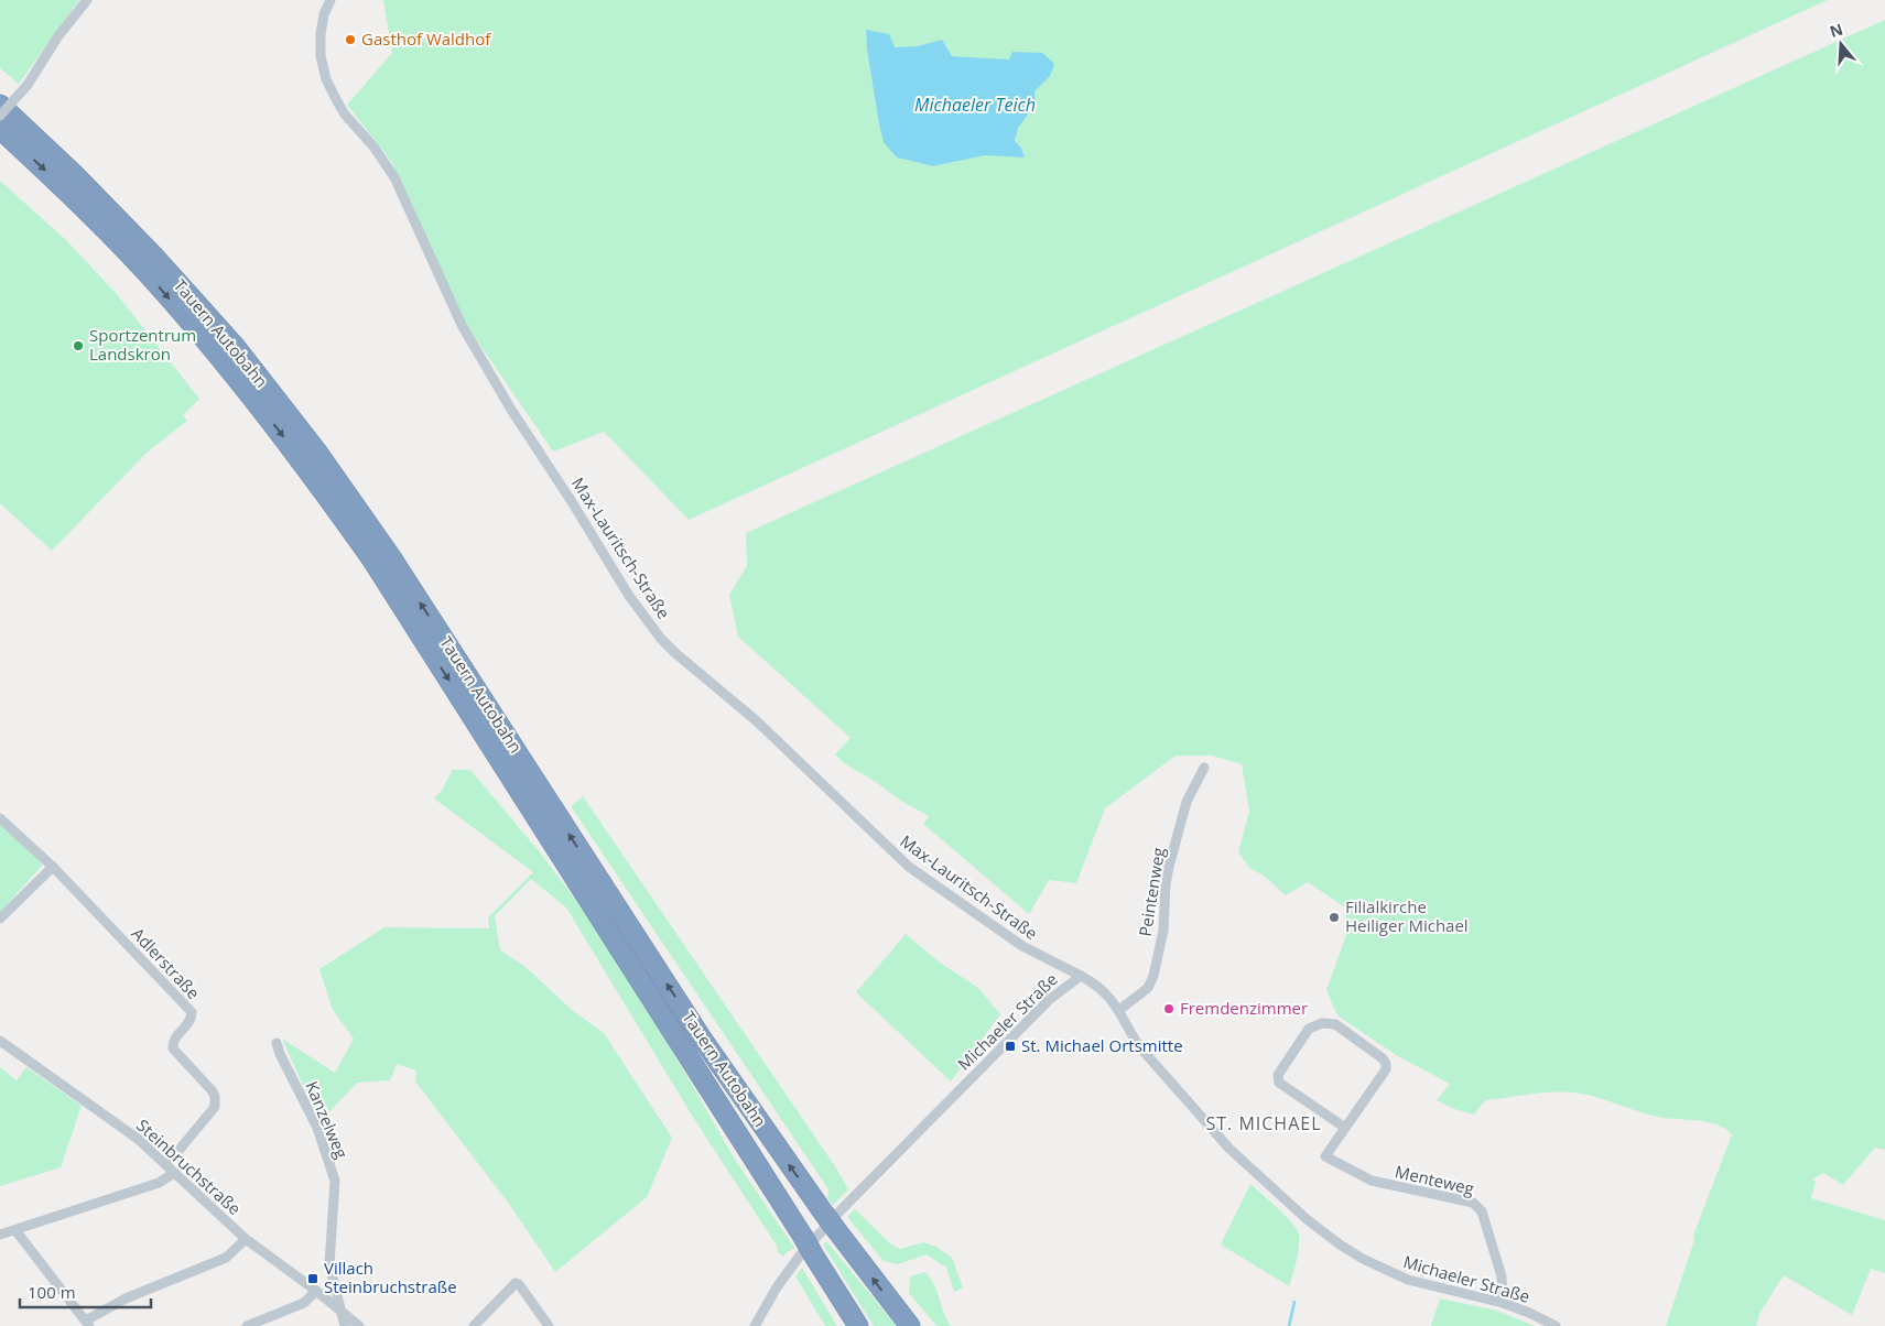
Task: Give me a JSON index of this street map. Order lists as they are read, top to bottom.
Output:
{
  "streets": {
    "highway": ["Tauern Autobahn"],
    "street": [
      "Max-Lauritsch-Straße",
      "Peintenweg",
      "Adlerstraße",
      "Michaeler Straße",
      "Kanzelweg",
      "Steinbruchstraße",
      "Menteweg"
    ]
  },
  "crossings": [
    ["Max-Lauritsch-Straße", "Michaeler Straße"],
    ["Peintenweg", "Michaeler Straße"],
    ["Adlerstraße", "Steinbruchstraße"],
    ["Michaeler Straße", "Menteweg"],
    ["Kanzelweg", "Steinbruchstraße"]
  ],
  "districts": ["ST. MICHAEL"],
  "water": ["Michaeler Teich"],
  "places": {
    "other": [
      "Gasthof Waldhof",
      "Sportzentrum Landskron",
      "Filialkirche Heiliger Michael",
      "Fremdenzimmer"
    ],
    "transit": ["St. Michael Ortsmitte", "Villach Steinbruchstraße"]
  },
  "scale_bar": "100 m",
  "north": "top"
}
